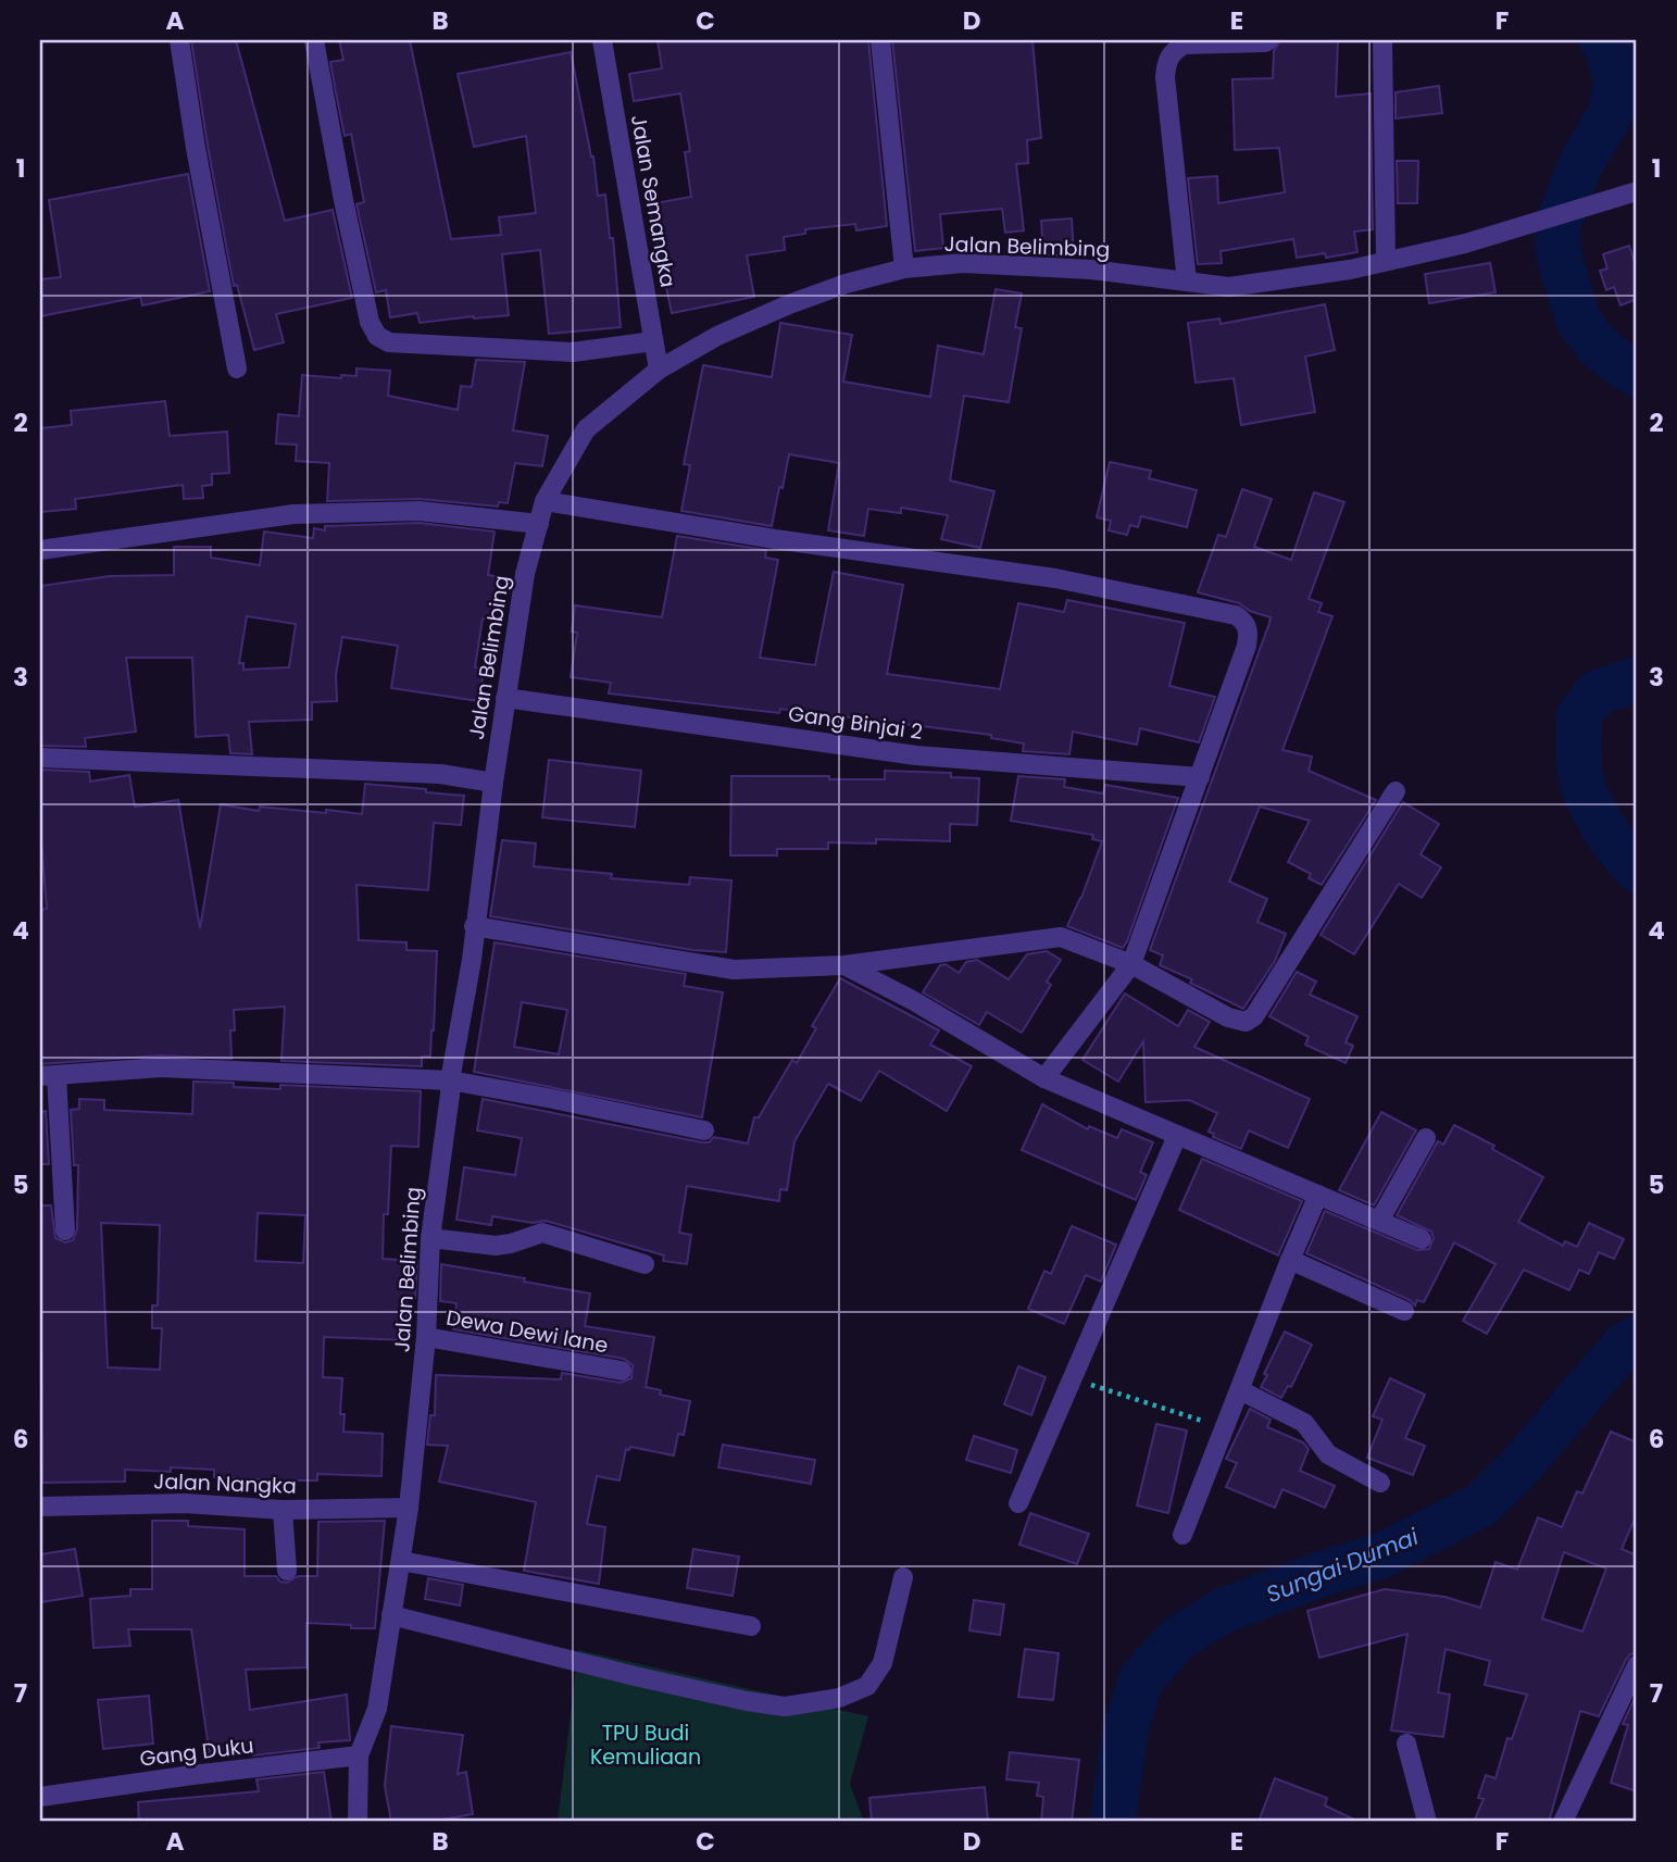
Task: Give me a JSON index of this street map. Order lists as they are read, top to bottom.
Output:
{
  "streets": {
    "street": [
      "Jalan Semangka",
      "Jalan Belimbing",
      "Gang Binjai 2",
      "Dewa Dewi lane",
      "Jalan Nangka",
      "Gang Duku"
    ]
  },
  "crossings": [
    ["Jalan Semangka", "Jalan Belimbing"],
    ["Jalan Belimbing", "Gang Binjai 2"],
    ["Jalan Belimbing", "Dewa Dewi lane"],
    ["Jalan Belimbing", "Jalan Nangka"],
    ["Jalan Belimbing", "Gang Duku"]
  ],
  "water": ["Sungai Dumai"],
  "parks": ["TPU Budi Kemuliaan"],
  "grid": {
    "columns": [
      "A",
      "B",
      "C",
      "D",
      "E",
      "F"
    ],
    "rows": [
      "1",
      "2",
      "3",
      "4",
      "5",
      "6",
      "7"
    ]
  }
}
